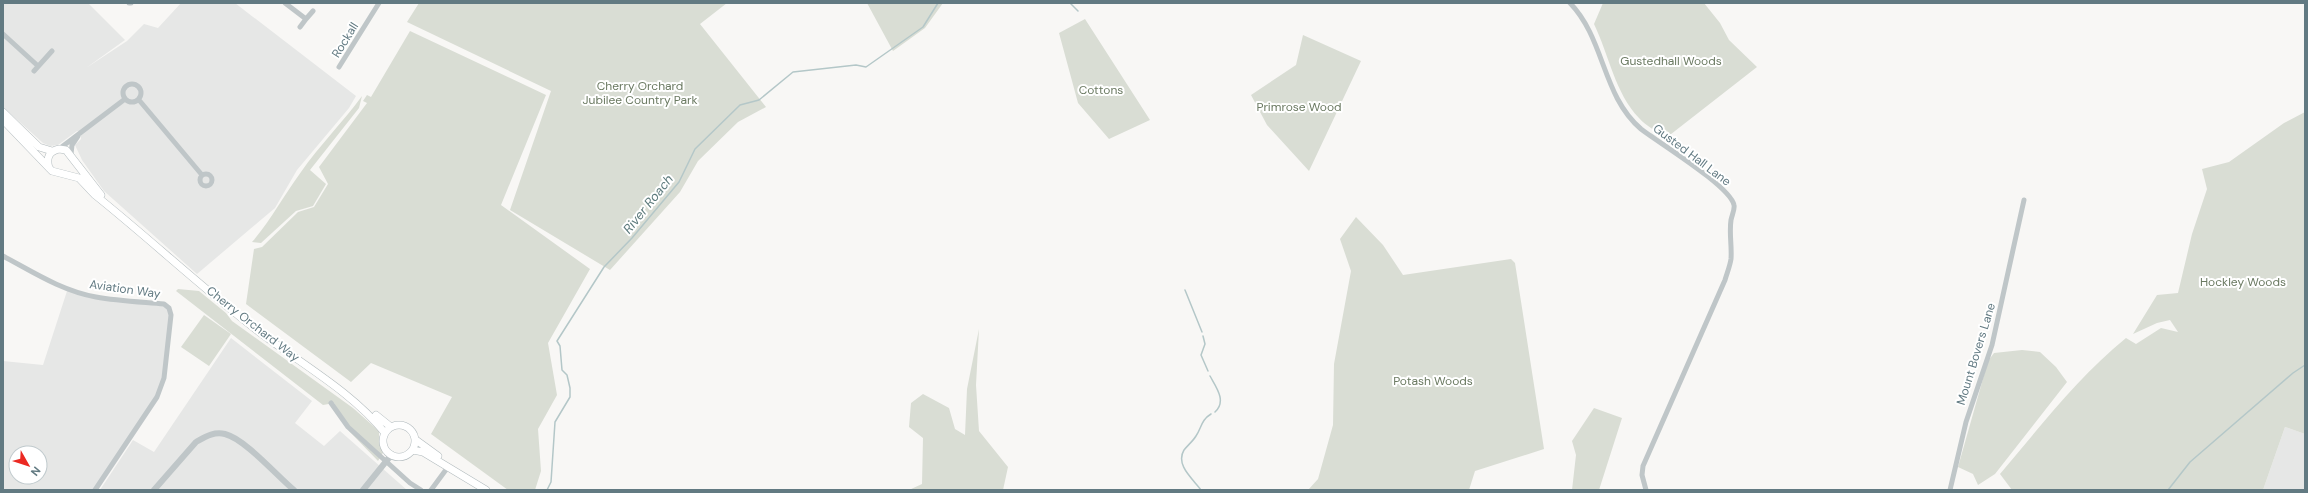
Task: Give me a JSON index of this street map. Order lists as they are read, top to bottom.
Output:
{
  "streets": {
    "main road": ["Cherry Orchard Way"],
    "street": [
      "Rockall",
      "Gusted Hall Lane",
      "Aviation Way",
      "Mount Bovers Lane"
    ]
  },
  "water": ["River Roach"],
  "parks": [
    "Gustedhall Woods",
    "Cherry Orchard Jubilee Country Park",
    "Cottons",
    "Primrose Wood",
    "Hockley Woods",
    "Potash Woods"
  ],
  "north": "bottom right"
}
